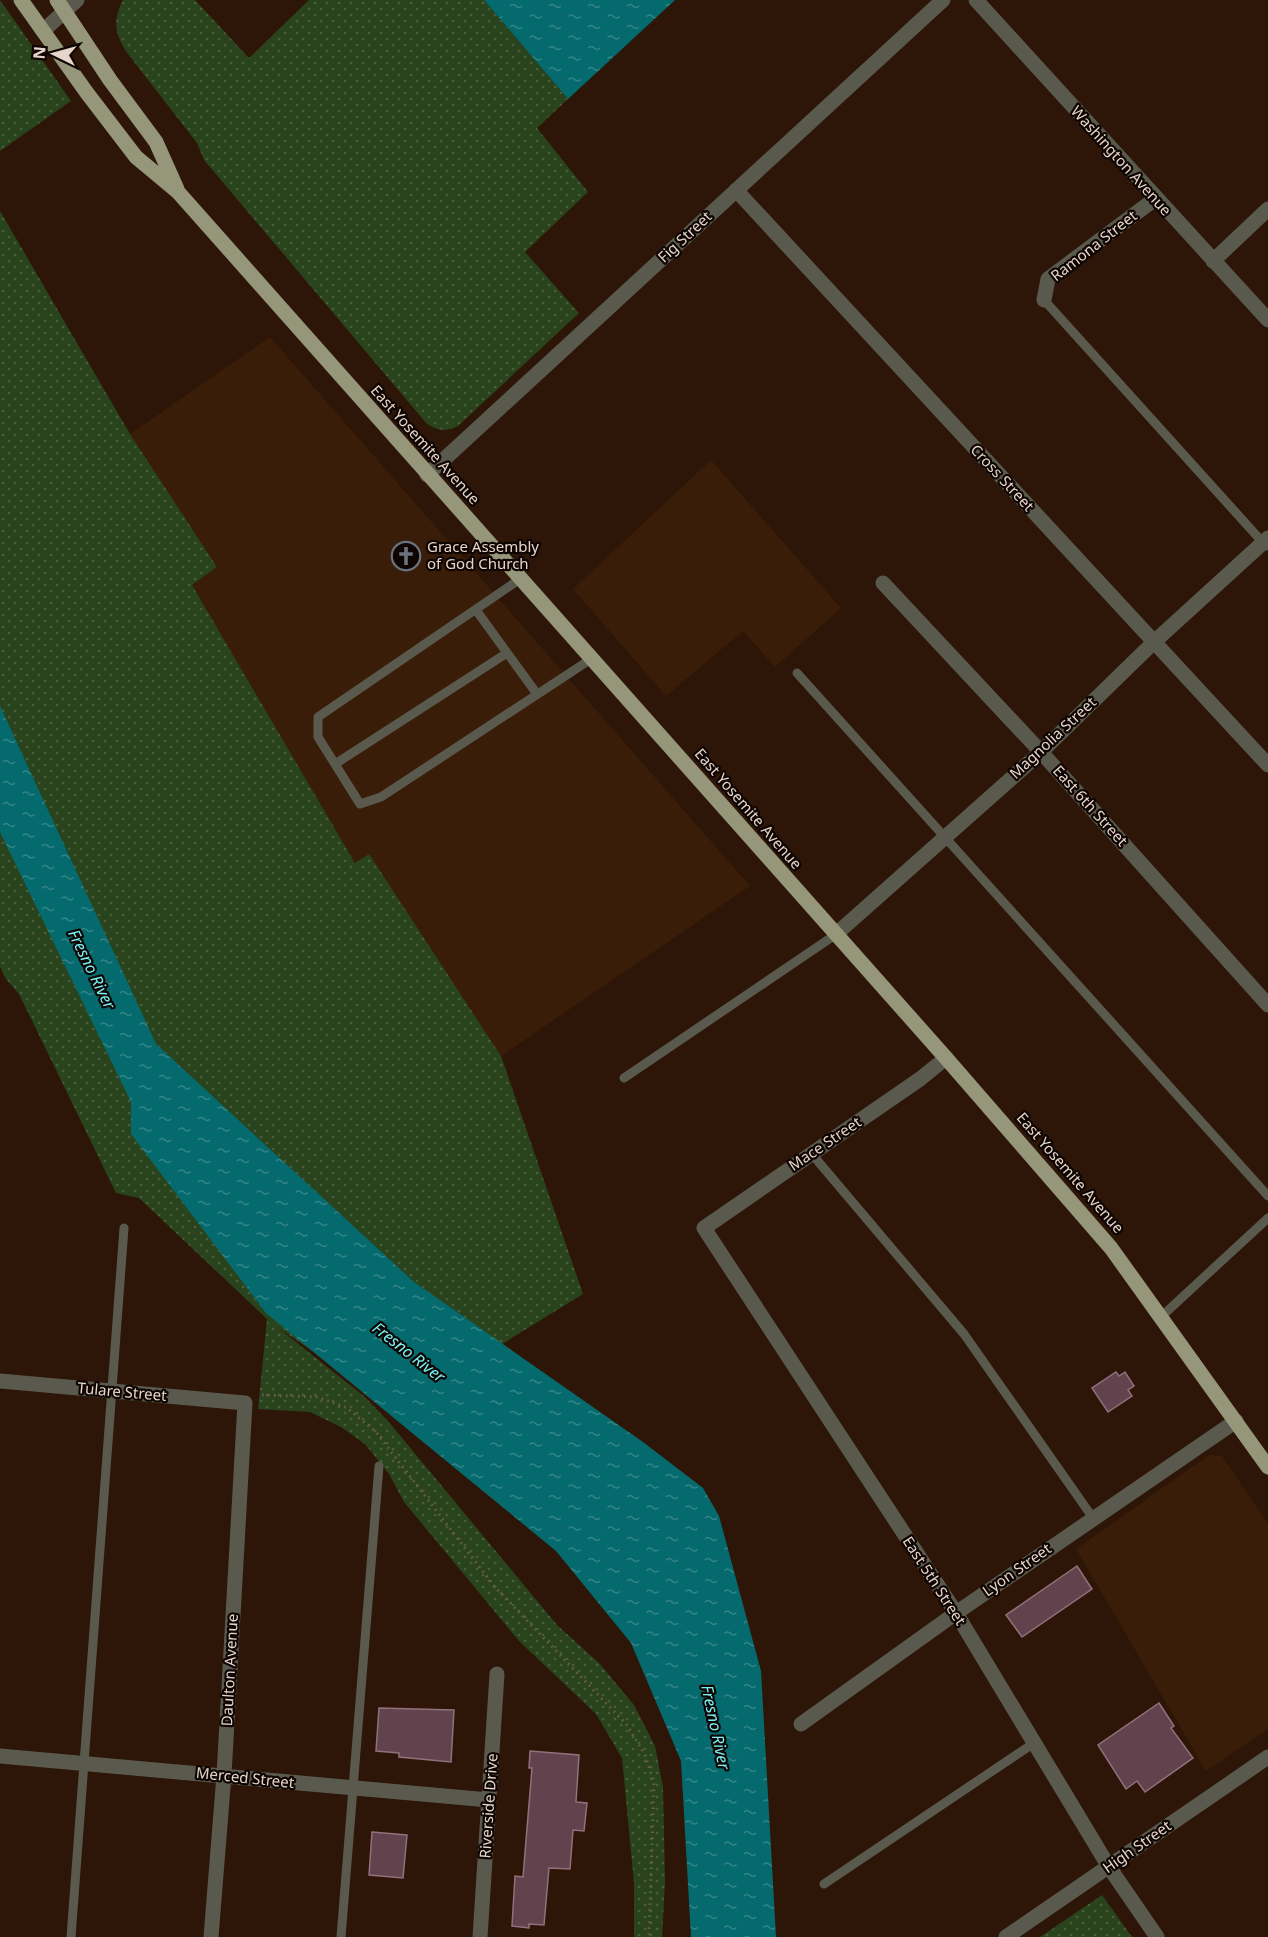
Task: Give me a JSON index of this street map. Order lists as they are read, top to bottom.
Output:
{
  "streets": {
    "main road": ["East Yosemite Avenue"],
    "street": [
      "Washington Avenue",
      "Fig Street",
      "Ramona Street",
      "Cross Street",
      "Magnolia Street",
      "East 6th Street",
      "Mace Street",
      "Tulare Street",
      "Lyon Street",
      "East 5th Street",
      "Daulton Avenue",
      "Merced Street",
      "Riverside Drive",
      "High Street"
    ]
  },
  "crossings": [
    ["Washington Avenue", "Ramona Street"],
    ["Fig Street", "East Yosemite Avenue"],
    ["Fig Street", "Cross Street"],
    ["East Yosemite Avenue", "Magnolia Street"],
    ["East Yosemite Avenue", "Mace Street"],
    ["East Yosemite Avenue", "Lyon Street"],
    ["Cross Street", "Magnolia Street"],
    ["Magnolia Street", "East 6th Street"],
    ["Mace Street", "East 5th Street"],
    ["Tulare Street", "Daulton Avenue"],
    ["Lyon Street", "East 5th Street"],
    ["East 5th Street", "High Street"],
    ["Daulton Avenue", "Merced Street"],
    ["Merced Street", "Riverside Drive"]
  ],
  "water": ["Fresno River"],
  "places": {
    "church": ["Grace Assembly of God Church"]
  },
  "north": "left"
}
